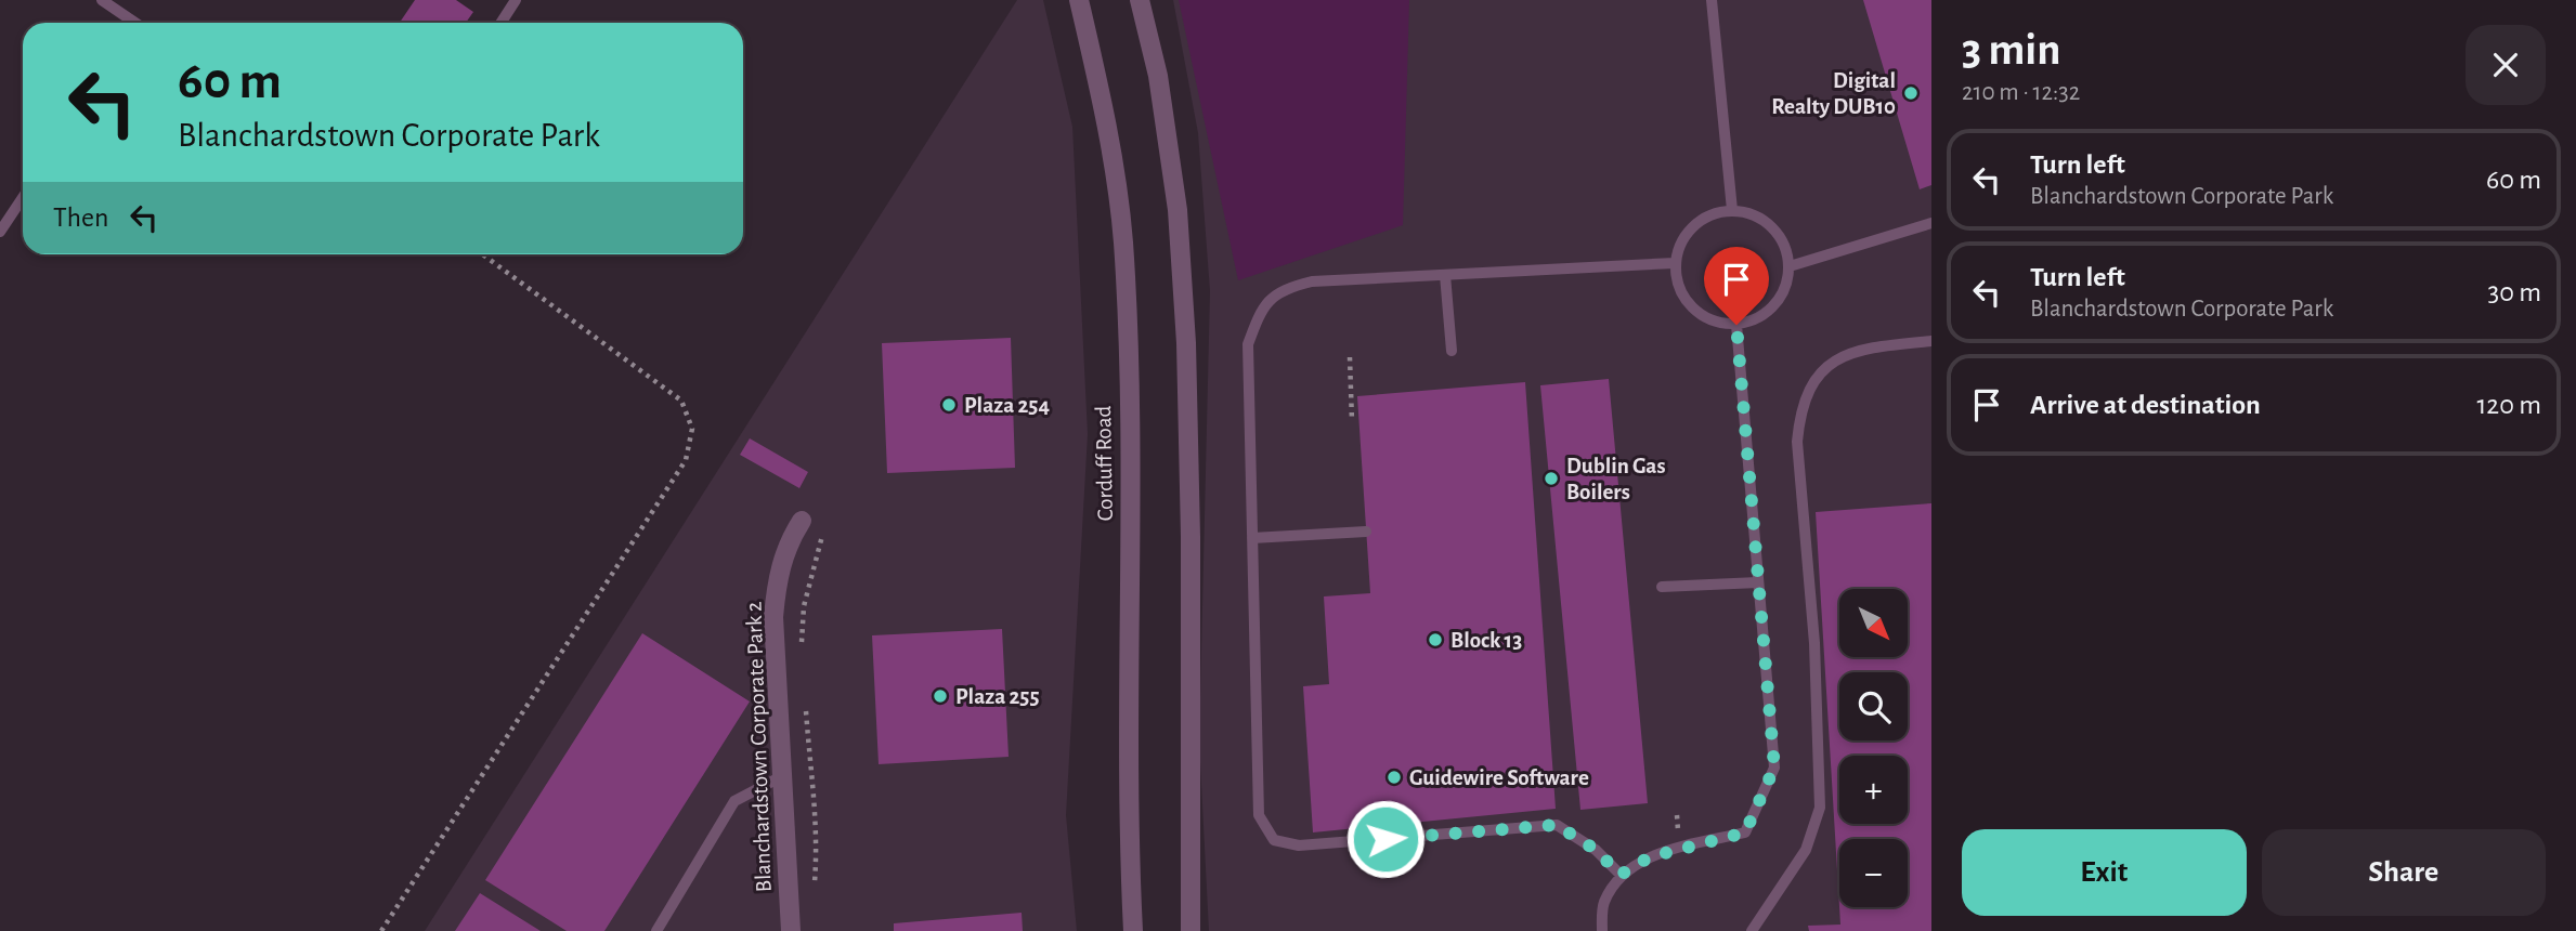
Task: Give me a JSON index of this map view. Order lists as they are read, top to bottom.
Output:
{
  "streets": {
    "street": ["Corduff Road", "Blanchardstown Corporate Park 2"]
  },
  "places": [
    "Digital Realty DUB10",
    "Plaza 254",
    "Dublin Gas Boilers",
    "Block 13",
    "Plaza 255",
    "Guidewire Software"
  ],
  "north": "bottom right",
  "page": {
    "heading": ["3 min", "210 m · 12:32"],
    "turn": ["60 m", "Blanchardstown Corporate Park"],
    "list": [
      {
        "name": "Turn left",
        "note": "Blanchardstown Corporate Park",
        "value": "60 m"
      },
      {
        "name": "Turn left",
        "note": "Blanchardstown Corporate Park",
        "value": "30 m"
      },
      {
        "name": "Arrive at destination",
        "value": "120 m"
      }
    ],
    "then": "Then",
    "map_buttons": ["+", "−"],
    "buttons": ["Exit", "Share"]
  }
}
